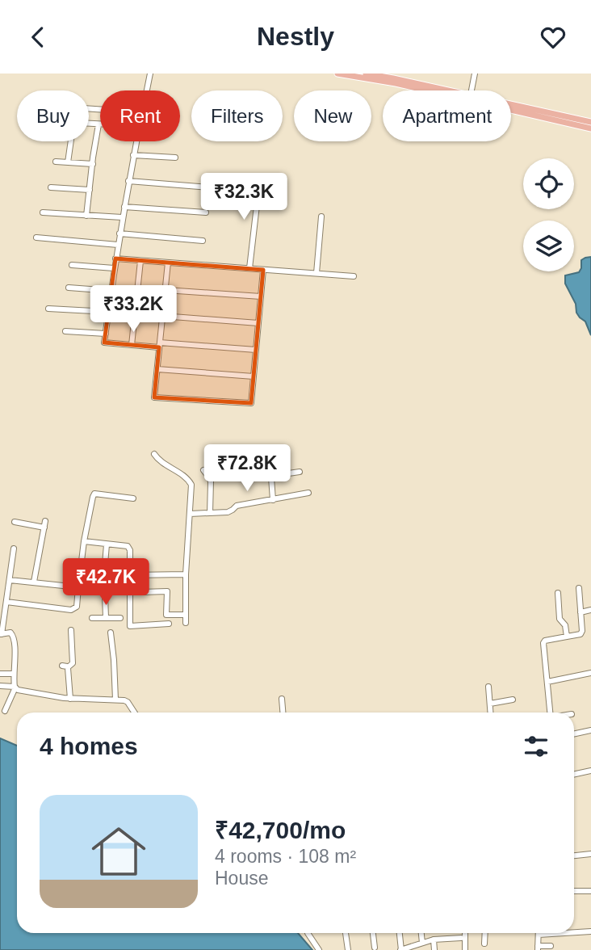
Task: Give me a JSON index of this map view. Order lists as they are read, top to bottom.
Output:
{
  "page": {
    "header": "Nestly",
    "chip": [
      "Buy",
      "Rent",
      "Filters",
      "New",
      "Apartment"
    ],
    "price": [
      "₹32.3K",
      "₹33.2K",
      "₹72.8K",
      "₹42.7K"
    ],
    "heading": "4 homes",
    "list": [
      {
        "name": "₹42,700/mo",
        "note": "4 rooms · 108 m² · House"
      }
    ]
  }
}
